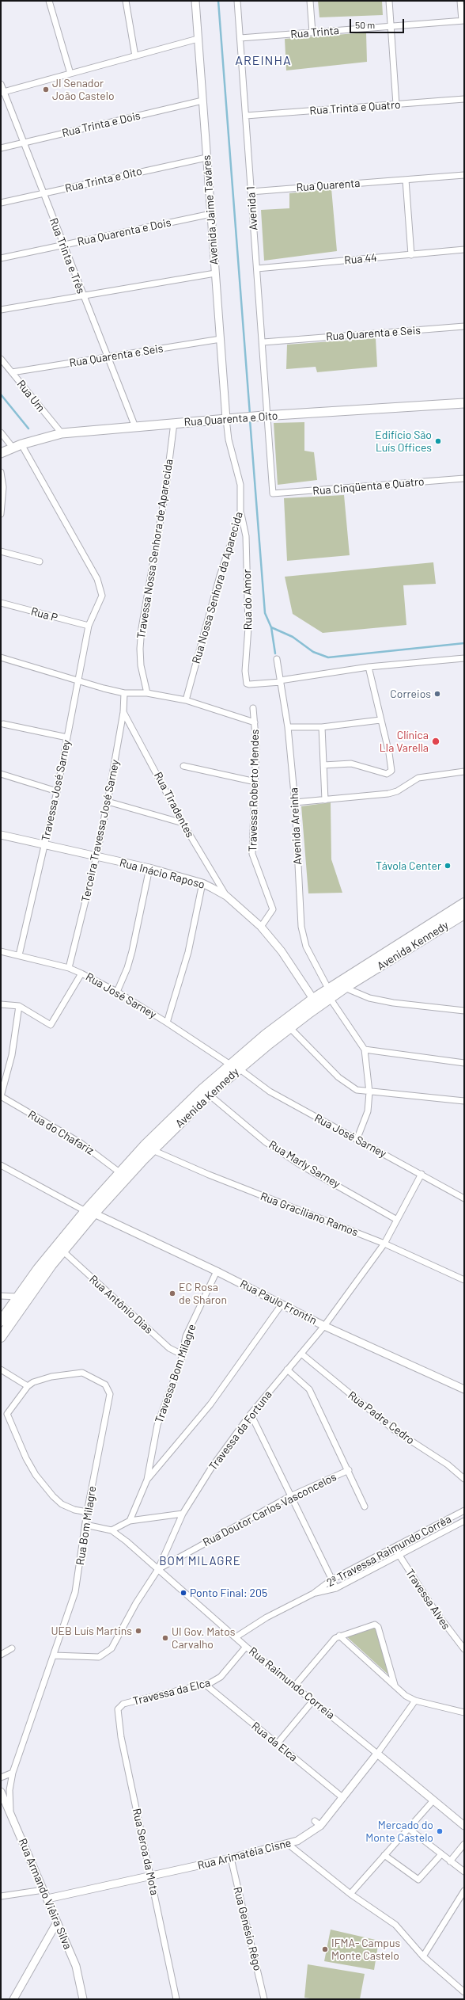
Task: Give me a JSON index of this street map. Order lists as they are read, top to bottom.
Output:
{
  "streets": {
    "main road": ["Rua Quarenta e Oito", "Avenida Kennedy"],
    "street": [
      "Rua Trinta",
      "Rua Trinta e Quatro",
      "Rua Trinta e Dois",
      "Rua Trinta e Oito",
      "Rua Quarenta",
      "Avenida 1",
      "Avenida Jaime Taváres",
      "Rua Quarenta e Dois",
      "Rua Trinta e Três",
      "Rua 44",
      "Rua Quarenta e Seis",
      "Rua Um",
      "Rua Cinqüenta e Quatro",
      "Travessa Nossa Senhora de Aparecida",
      "Rua Nossa Senhora da Aparecida",
      "Rua do Amor",
      "Rua P",
      "Travessa José Sarney",
      "Travessa Roberto Mendes",
      "Rua Tiradentes",
      "Avenida Areinha",
      "Terceira Travessa José Sarney",
      "Rua Inácio Raposo",
      "Rua José Sarney",
      "Rua do Chafariz",
      "Rua Marly Sarney",
      "Rua Graciliano Ramos",
      "Rua Paulo Frontin",
      "Rua Antônio Dias",
      "Travessa Bom Milagre",
      "Rua Padre Cedro",
      "Travessa da Fortuna",
      "Rua Doutor Carlos Vasconcelos",
      "Rua Bom Milagre",
      "2ª Travessa Raimundo Corrêa",
      "Travessa Alves",
      "Rua Raimundo Correia",
      "Travessa da Elca",
      "Rua da Elca",
      "Rua Seroa da Mota",
      "Rua Arimatéia Cisne",
      "Rua Armando Viêira Silva",
      "Rua Genésio Rêgo"
    ]
  },
  "crossings": [
    ["Rua Trinta", "Avenida 1"],
    ["Rua Trinta e Quatro", "Avenida 1"],
    ["Rua Trinta e Dois", "Avenida Jaime Taváres"],
    ["Rua Trinta e Dois", "Rua Trinta e Três"],
    ["Rua Trinta e Oito", "Avenida Jaime Taváres"],
    ["Rua Trinta e Oito", "Rua Trinta e Três"],
    ["Rua Quarenta", "Avenida 1"],
    ["Avenida 1", "Rua 44"],
    ["Avenida 1", "Rua Quarenta e Seis"],
    ["Avenida 1", "Rua Quarenta e Oito"],
    ["Avenida 1", "Rua Cinqüenta e Quatro"],
    ["Avenida Jaime Taváres", "Rua Quarenta e Dois"],
    ["Avenida Jaime Taváres", "Rua Quarenta e Seis"],
    ["Avenida Jaime Taváres", "Rua Quarenta e Oito"],
    ["Avenida Jaime Taváres", "Rua Nossa Senhora da Aparecida"],
    ["Rua Quarenta e Dois", "Rua Trinta e Três"],
    ["Rua Trinta e Três", "Rua Quarenta e Seis"],
    ["Rua Trinta e Três", "Rua Quarenta e Oito"],
    ["Rua Quarenta e Seis", "Rua Um"],
    ["Rua Um", "Rua Quarenta e Oito"],
    ["Rua Quarenta e Oito", "Rua Cinqüenta e Quatro"],
    ["Rua Quarenta e Oito", "Travessa Nossa Senhora de Aparecida"],
    ["Rua Quarenta e Oito", "Rua Nossa Senhora da Aparecida"],
    ["Rua Nossa Senhora da Aparecida", "Rua do Amor"],
    ["Rua do Amor", "Avenida Areinha"],
    ["Rua P", "Travessa José Sarney"],
    ["Travessa José Sarney", "Rua Inácio Raposo"],
    ["Travessa José Sarney", "Rua José Sarney"],
    ["Travessa Roberto Mendes", "Rua Inácio Raposo"],
    ["Rua Tiradentes", "Terceira Travessa José Sarney"],
    ["Rua Tiradentes", "Rua Inácio Raposo"],
    ["Avenida Areinha", "Avenida Kennedy"],
    ["Terceira Travessa José Sarney", "Rua Inácio Raposo"],
    ["Terceira Travessa José Sarney", "Rua José Sarney"],
    ["Rua Inácio Raposo", "Avenida Kennedy"],
    ["Avenida Kennedy", "Rua José Sarney"],
    ["Avenida Kennedy", "Rua do Chafariz"],
    ["Avenida Kennedy", "Rua Marly Sarney"],
    ["Avenida Kennedy", "Rua Graciliano Ramos"],
    ["Avenida Kennedy", "Rua Paulo Frontin"],
    ["Avenida Kennedy", "Rua Antônio Dias"],
    ["Rua José Sarney", "Travessa da Fortuna"],
    ["Rua Marly Sarney", "Travessa da Fortuna"],
    ["Rua Graciliano Ramos", "Travessa da Fortuna"],
    ["Rua Paulo Frontin", "Travessa Bom Milagre"],
    ["Rua Paulo Frontin", "Travessa da Fortuna"],
    ["Rua Antônio Dias", "Travessa Bom Milagre"],
    ["Rua Padre Cedro", "Travessa da Fortuna"],
    ["Travessa da Fortuna", "Rua Doutor Carlos Vasconcelos"],
    ["Travessa da Fortuna", "Rua Bom Milagre"],
    ["Travessa da Fortuna", "Rua Raimundo Correia"],
    ["Rua Doutor Carlos Vasconcelos", "Rua Raimundo Correia"],
    ["Rua Bom Milagre", "Rua Raimundo Correia"],
    ["Rua Bom Milagre", "Rua Armando Viêira Silva"],
    ["2ª Travessa Raimundo Corrêa", "Travessa Alves"],
    ["Rua Raimundo Correia", "Travessa da Elca"],
    ["Rua Raimundo Correia", "Rua Arimatéia Cisne"],
    ["Travessa da Elca", "Rua da Elca"],
    ["Travessa da Elca", "Rua Seroa da Mota"],
    ["Rua da Elca", "Rua Arimatéia Cisne"],
    ["Rua Seroa da Mota", "Rua Arimatéia Cisne"],
    ["Rua Arimatéia Cisne", "Rua Armando Viêira Silva"],
    ["Rua Arimatéia Cisne", "Rua Genésio Rêgo"]
  ],
  "districts": ["AREINHA", "BOM MILAGRE"],
  "places": [
    "JI Senador João Castelo",
    "Edifício São Luís Offices",
    "Correios",
    "Clínica LIa Varella",
    "Távola Center",
    "EC Rosa de Sharon",
    "Ponto Final: 205",
    "UEB Luís Martins",
    "UI Gov. Matos Carvalho",
    "Mercado do Monte Castelo",
    "IFMA- Campus Monte Castelo"
  ],
  "scale_bar": "50 m"
}
